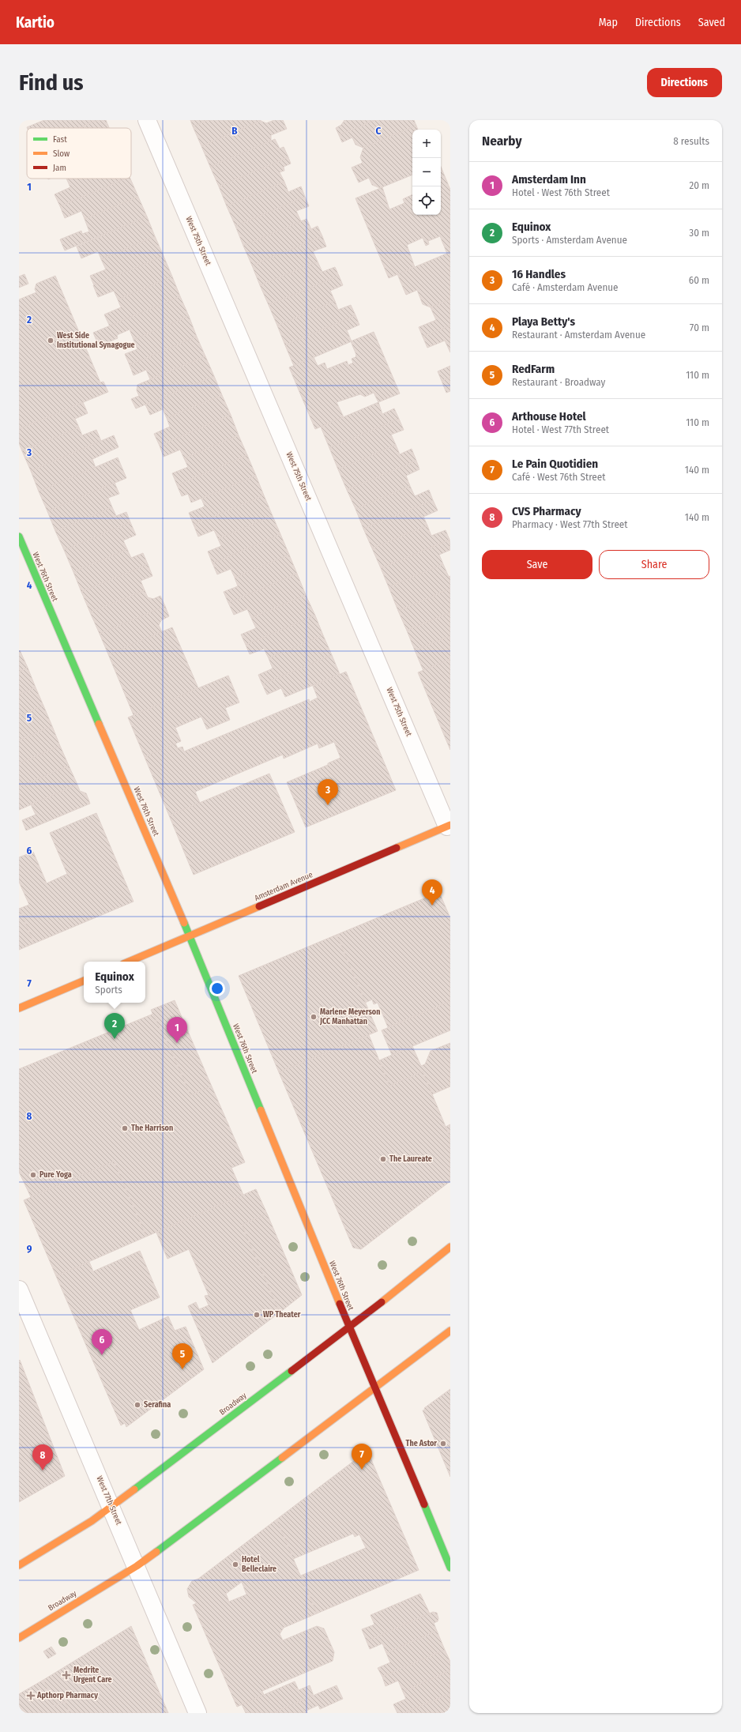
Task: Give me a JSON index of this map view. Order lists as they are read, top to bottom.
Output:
{
  "streets": {
    "main road": ["West 76th Street", "Amsterdam Avenue", "Broadway"],
    "street": ["West 75th Street", "West 77th Street"]
  },
  "crossings": [
    ["West 75th Street", "Amsterdam Avenue"],
    ["West 76th Street", "Amsterdam Avenue"],
    ["West 76th Street", "Broadway"],
    ["Broadway", "West 77th Street"]
  ],
  "places": {
    "other": [
      "West Side Institutional Synagogue",
      "Marlene Meyerson JCC Manhattan",
      "The Harrison",
      "The Laureate",
      "Pure Yoga",
      "WP Theater",
      "Serafina",
      "The Astor",
      "Hotel Belleclaire"
    ],
    "health": ["Medrite Urgent Care", "Apthorp Pharmacy"]
  },
  "legend": ["Fast", "Slow", "Jam"],
  "page": {
    "header": "Kartio",
    "nav": ["Map", "Directions", "Saved"],
    "buttons": [
      "Directions",
      ["Save", "Share"]
    ],
    "title": "Find us",
    "heading": ["Nearby", "8 results"],
    "map_buttons": ["+", "−"],
    "list": [
      {
        "mark": "1",
        "name": "Amsterdam Inn",
        "note": "Hotel · West 76th Street",
        "value": "20 m"
      },
      {
        "mark": "2",
        "name": "Equinox",
        "note": "Sports · Amsterdam Avenue",
        "value": "30 m"
      },
      {
        "mark": "3",
        "name": "16 Handles",
        "note": "Café · Amsterdam Avenue",
        "value": "60 m"
      },
      {
        "mark": "4",
        "name": "Playa Betty's",
        "note": "Restaurant · Amsterdam Avenue",
        "value": "70 m"
      },
      {
        "mark": "5",
        "name": "RedFarm",
        "note": "Restaurant · Broadway",
        "value": "110 m"
      },
      {
        "mark": "6",
        "name": "Arthouse Hotel",
        "note": "Hotel · West 77th Street",
        "value": "110 m"
      },
      {
        "mark": "7",
        "name": "Le Pain Quotidien",
        "note": "Café · West 76th Street",
        "value": "140 m"
      },
      {
        "mark": "8",
        "name": "CVS Pharmacy",
        "note": "Pharmacy · West 77th Street",
        "value": "140 m"
      }
    ],
    "pins": [
      "3",
      "4",
      "2",
      "1",
      "6",
      "5",
      "7",
      "8"
    ],
    "popup": ["Equinox", "Sports"]
  },
  "grid": {
    "columns": ["B", "C"],
    "rows": [
      "1",
      "2",
      "3",
      "4",
      "5",
      "6",
      "7",
      "8",
      "9"
    ]
  }
}
